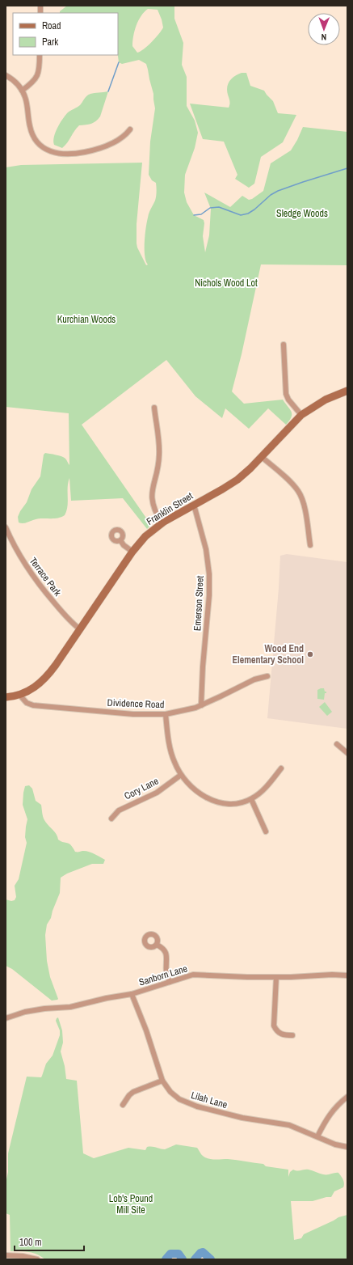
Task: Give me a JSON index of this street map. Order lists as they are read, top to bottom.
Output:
{
  "streets": {
    "main road": ["Franklin Street"],
    "street": [
      "Terrace Park",
      "Emerson Street",
      "Dividence Road",
      "Cory Lane",
      "Sanborn Lane",
      "Lilah Lane"
    ]
  },
  "crossings": [
    ["Franklin Street", "Terrace Park"],
    ["Franklin Street", "Emerson Street"],
    ["Franklin Street", "Dividence Road"],
    ["Emerson Street", "Dividence Road"],
    ["Sanborn Lane", "Lilah Lane"]
  ],
  "parks": [
    "Sledge Woods",
    "Nichols Wood Lot",
    "Kurchian Woods",
    "Lob's Pound Mill Site"
  ],
  "places": ["Wood End Elementary School"],
  "legend": ["Road", "Park"],
  "scale_bar": "100 m",
  "north": "bottom"
}
